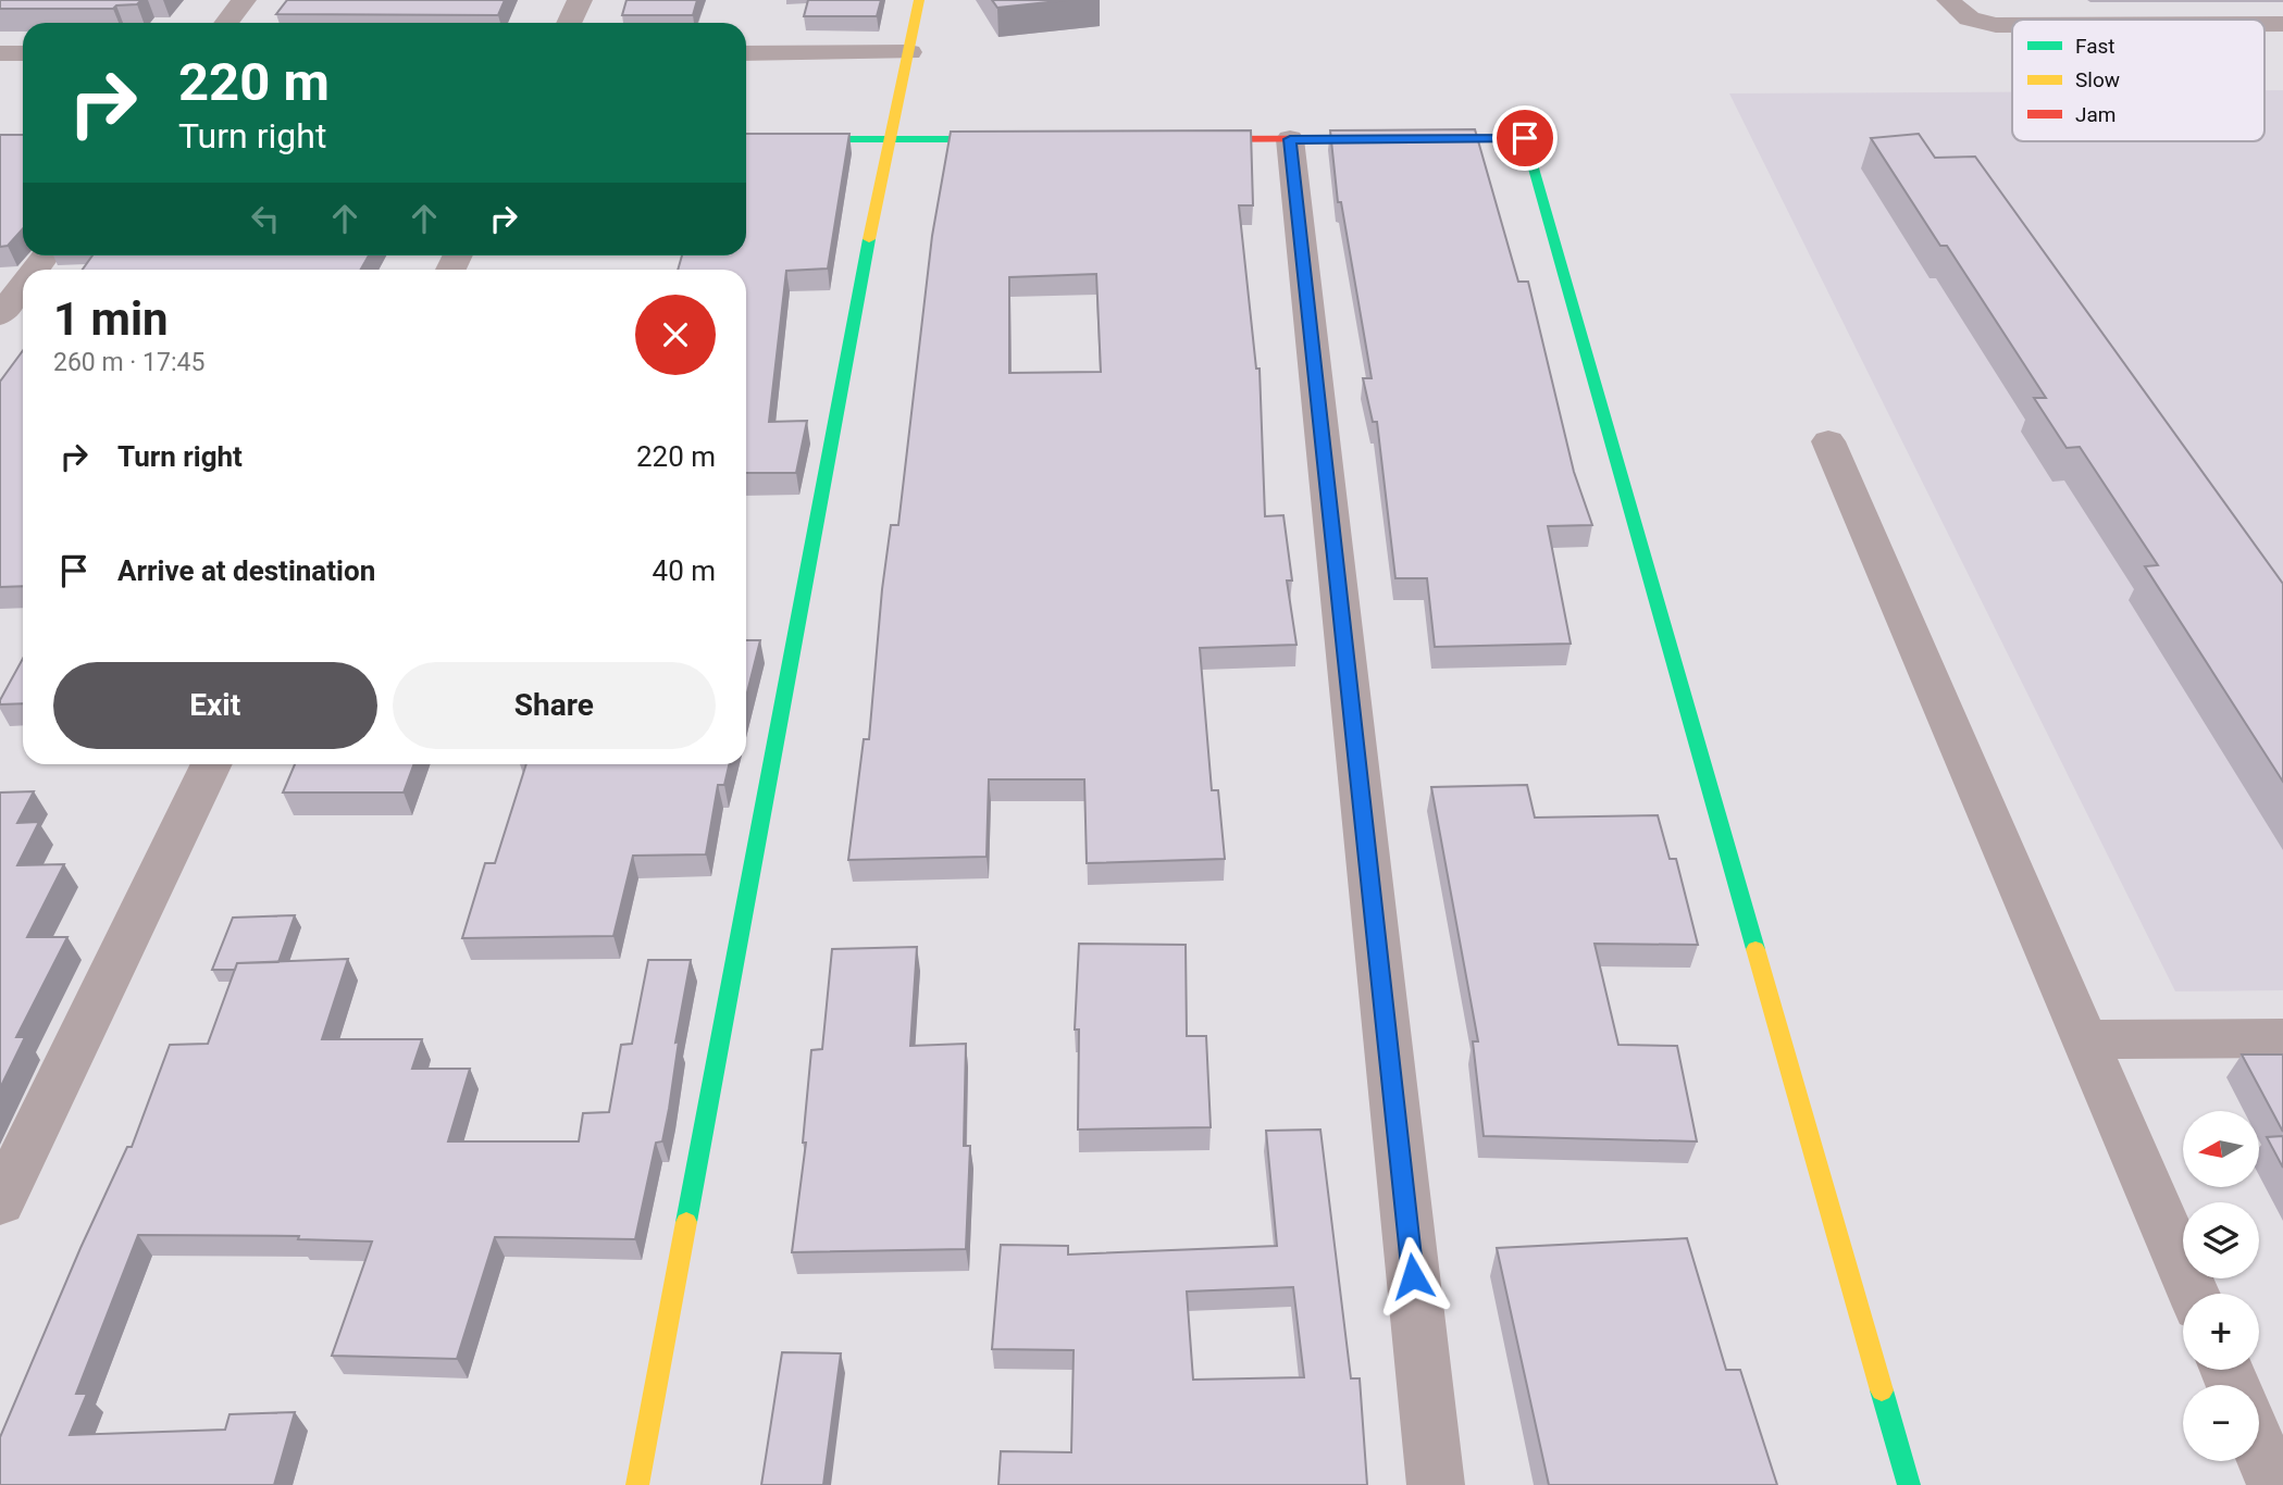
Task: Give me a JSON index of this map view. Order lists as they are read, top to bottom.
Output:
{
  "legend": ["Fast", "Slow", "Jam"],
  "north": "left",
  "page": {
    "turn": ["220 m", "Turn right"],
    "heading": ["1 min", "260 m · 17:45"],
    "list": [
      {
        "name": "Turn right",
        "value": "220 m"
      },
      {
        "name": "Arrive at destination",
        "value": "40 m"
      }
    ],
    "buttons": ["Exit", "Share"],
    "map_buttons": ["+", "−"]
  }
}
